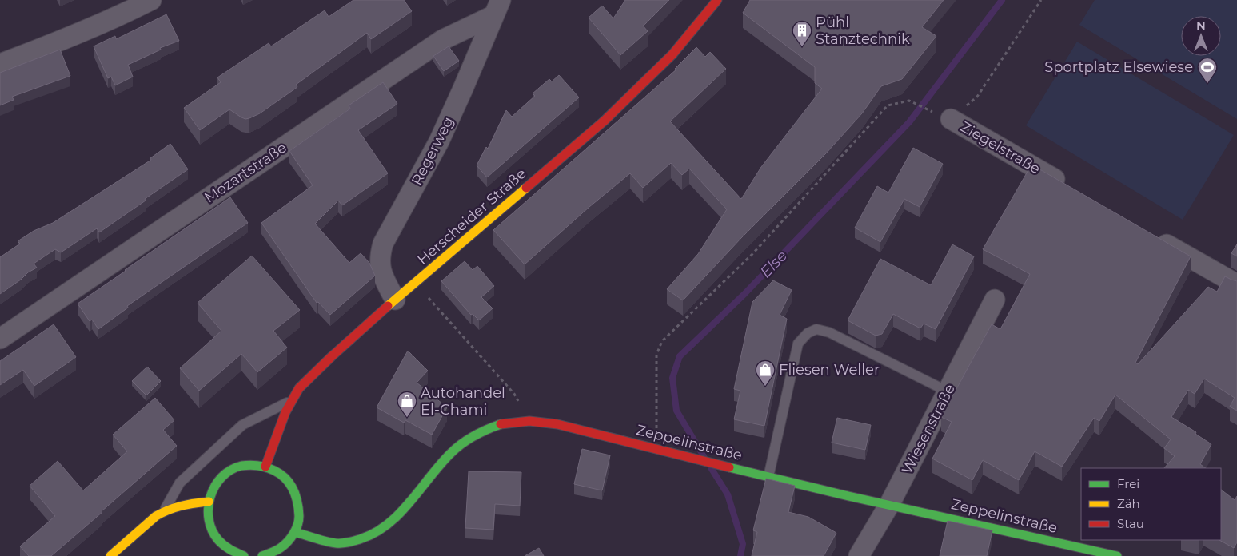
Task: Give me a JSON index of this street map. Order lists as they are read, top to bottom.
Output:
{
  "streets": {
    "main road": ["Herscheider Straße", "Zeppelinstraße"],
    "street": [
      "Ziegelstraße",
      "Regerweg",
      "Mozartstraße",
      "Wiesenstraße"
    ]
  },
  "crossings": [
    ["Regerweg", "Mozartstraße"],
    ["Regerweg", "Herscheider Straße"],
    ["Wiesenstraße", "Zeppelinstraße"]
  ],
  "water": ["Else"],
  "places": {
    "building": ["Pühl Stanztechnik"],
    "sports": ["Sportplatz Elsewiese"],
    "shop": ["Fliesen Weller", "Autohandel El-Chami"]
  },
  "legend": ["Frei", "Zäh", "Stau"],
  "north": "top"
}
